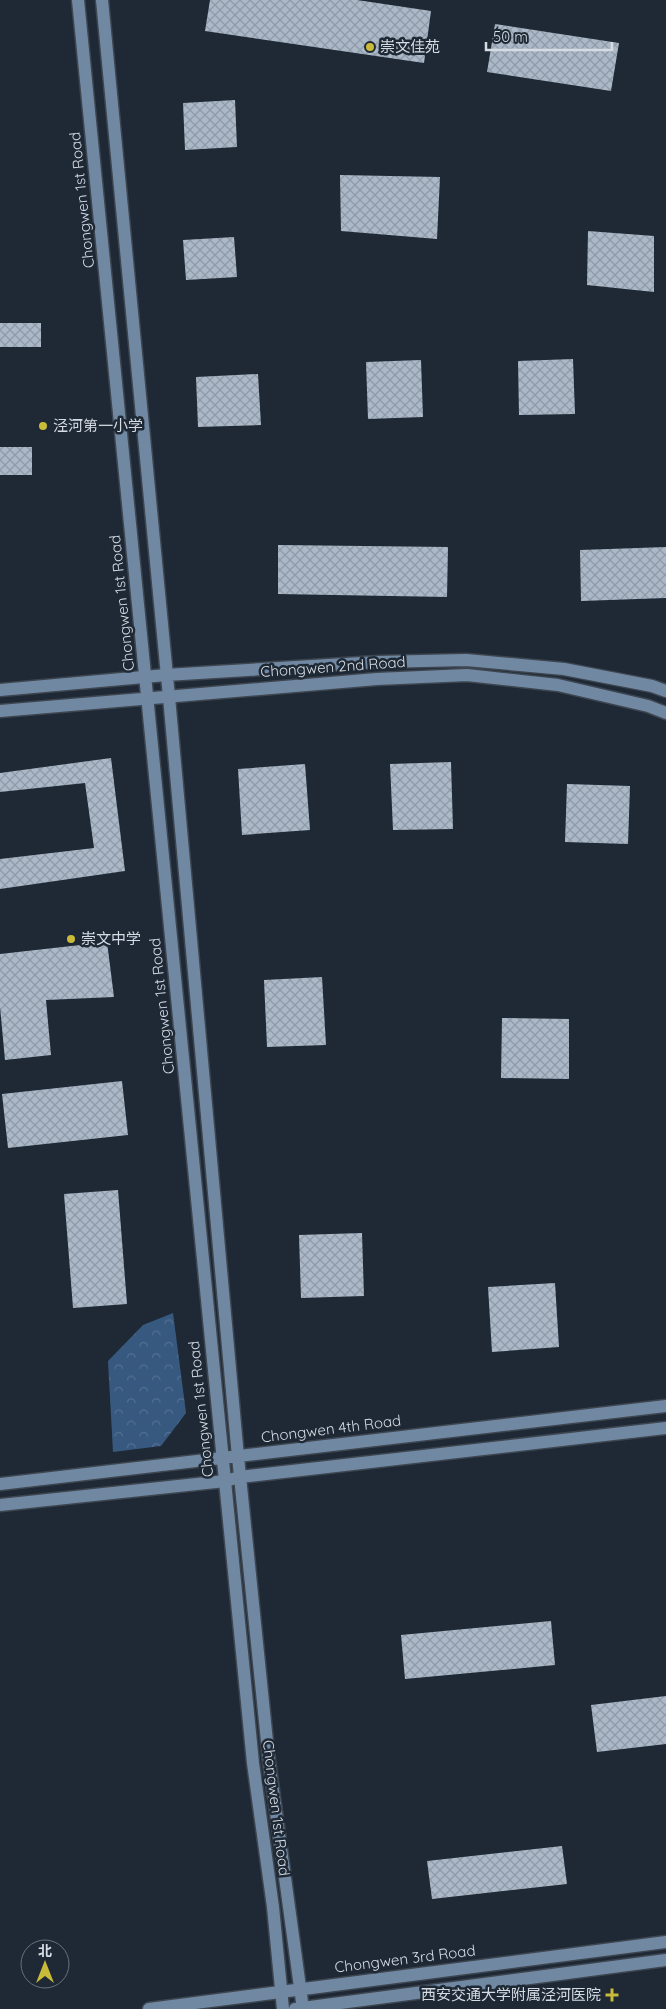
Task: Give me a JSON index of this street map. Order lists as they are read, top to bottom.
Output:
{
  "streets": {
    "street": [
      "Chongwen 1st Road",
      "Chongwen 2nd Road",
      "Chongwen 4th Road",
      "Chongwen 3rd Road"
    ]
  },
  "crossings": [
    ["Chongwen 1st Road", "Chongwen 2nd Road"],
    ["Chongwen 1st Road", "Chongwen 4th Road"],
    ["Chongwen 1st Road", "Chongwen 3rd Road"]
  ],
  "places": {
    "other": ["崇文佳苑", "泾河第一小学", "崇文中学"],
    "health": ["西安交通大学附属泾河医院"]
  },
  "scale_bar": "50 m",
  "north": "top"
}
